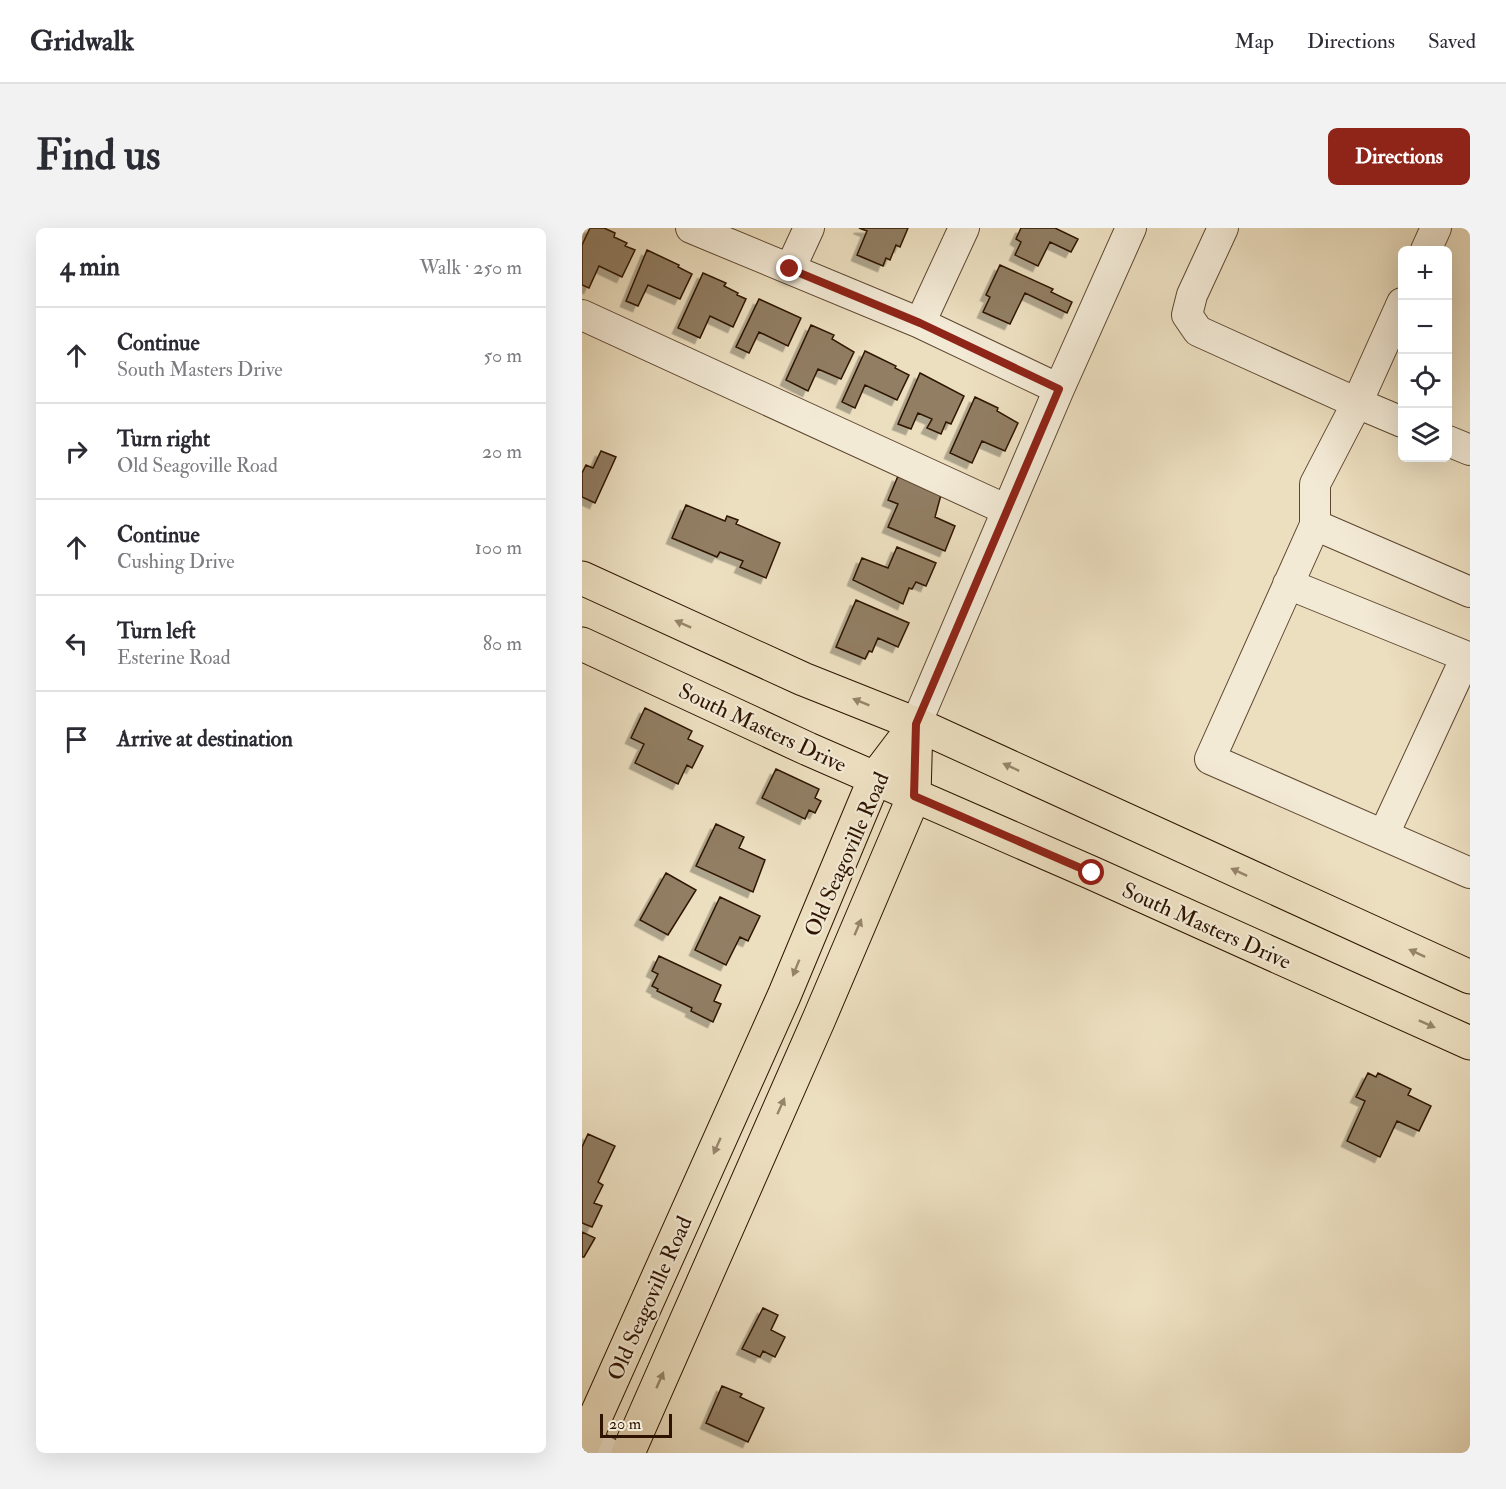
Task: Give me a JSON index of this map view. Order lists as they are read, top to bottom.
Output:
{
  "streets": {
    "main road": ["South Masters Drive", "Old Seagoville Road"]
  },
  "crossings": [
    ["South Masters Drive", "Old Seagoville Road"]
  ],
  "scale_bar": "20 m",
  "page": {
    "header": "Gridwalk",
    "nav": ["Map", "Directions", "Saved"],
    "buttons": "Directions",
    "title": "Find us",
    "heading": ["4 min", "Walk · 250 m"],
    "map_buttons": ["+", "−"],
    "list": [
      ["Continue", "South Masters Drive", "50 m"],
      ["Turn right", "Old Seagoville Road", "20 m"],
      ["Continue", "Cushing Drive", "100 m"],
      ["Turn left", "Esterine Road", "80 m"],
      "Arrive at destination"
    ],
    "scale": "20 m"
  }
}
